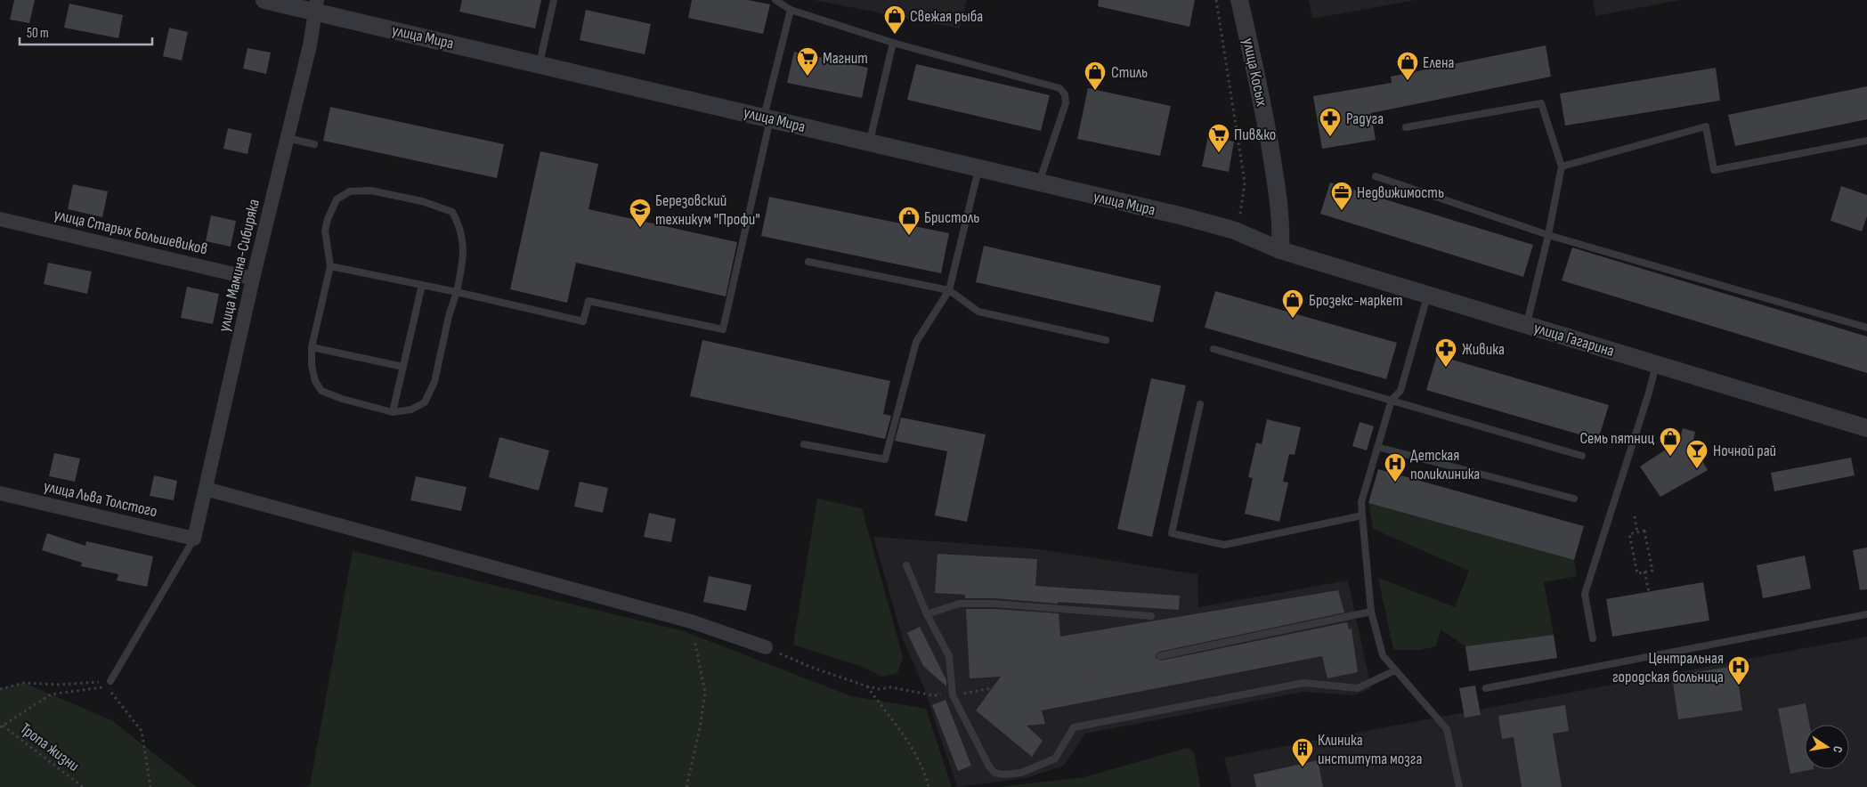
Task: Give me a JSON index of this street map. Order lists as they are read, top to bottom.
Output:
{
  "streets": {
    "street": [
      "улица Мира",
      "улица Косых",
      "улица Старых Большевиков",
      "улица Мамина-Сибиряка",
      "улица Гагарина",
      "улица Льва Толстого"
    ],
    "path": ["Тропа жизни"]
  },
  "crossings": [
    ["улица Мира", "улица Косых"],
    ["улица Мира", "улица Мамина-Сибиряка"],
    ["улица Мира", "улица Гагарина"],
    ["улица Косых", "улица Гагарина"],
    ["улица Старых Большевиков", "улица Мамина-Сибиряка"],
    ["улица Мамина-Сибиряка", "улица Льва Толстого"]
  ],
  "places": {
    "shop": [
      "Свежая рыба",
      "Елена",
      "Стиль",
      "Бристоль",
      "Брозекс-маркет",
      "Семь пятниц"
    ],
    "supermarket": ["Магнит", "Пив&ко"],
    "pharmacy": ["Радуга", "Живика"],
    "office": ["Недвижимость"],
    "school or university": ["Березовский техникум \"Профи\""],
    "bar": ["Ночной рай"],
    "hospital": ["Детская поликлиника", "Центральная городская больница"],
    "building": ["Клиника института мозга"]
  },
  "scale_bar": "50 m",
  "north": "right"
}
